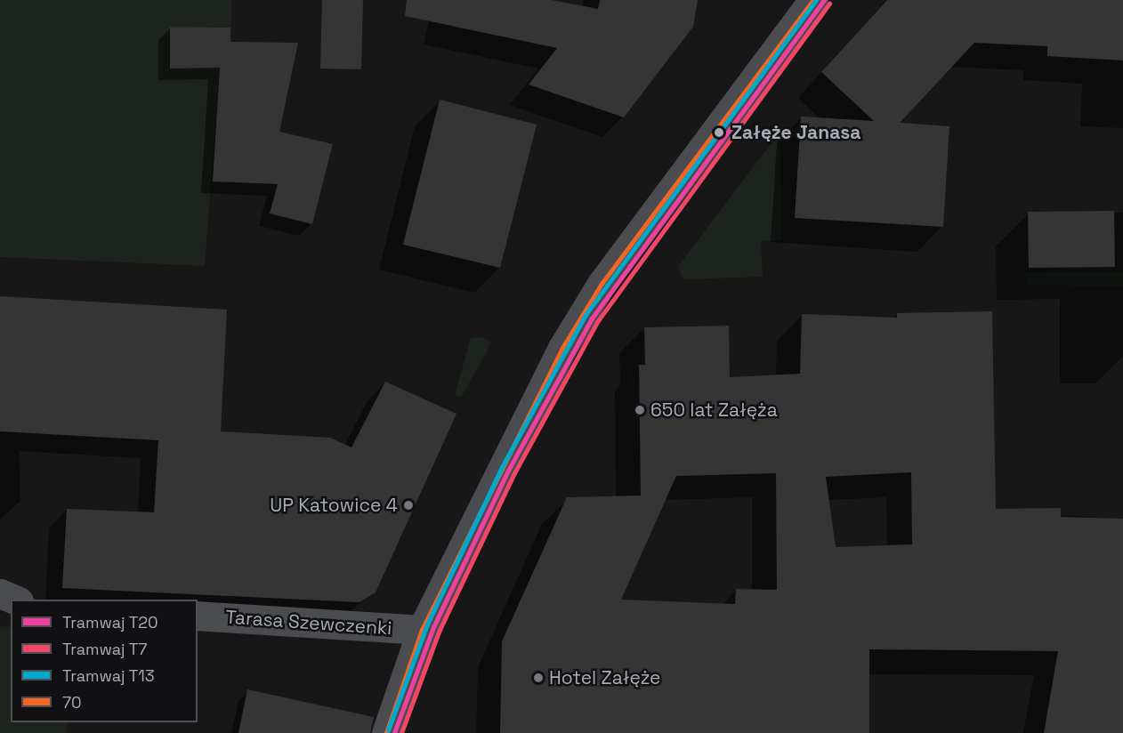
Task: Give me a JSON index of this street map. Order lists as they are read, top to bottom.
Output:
{
  "streets": {
    "street": ["Tarasa Szewczenki"]
  },
  "places": [
    "Załęże Janasa",
    "650 lat Załęża",
    "UP Katowice 4",
    "Hotel Załęże"
  ],
  "lines": [
    "tram line T20",
    "tram line T13",
    "transit line 70",
    "tram line T7"
  ],
  "legend": [
    "Tramwaj T20",
    "Tramwaj T7",
    "Tramwaj T13",
    "70"
  ]
}
